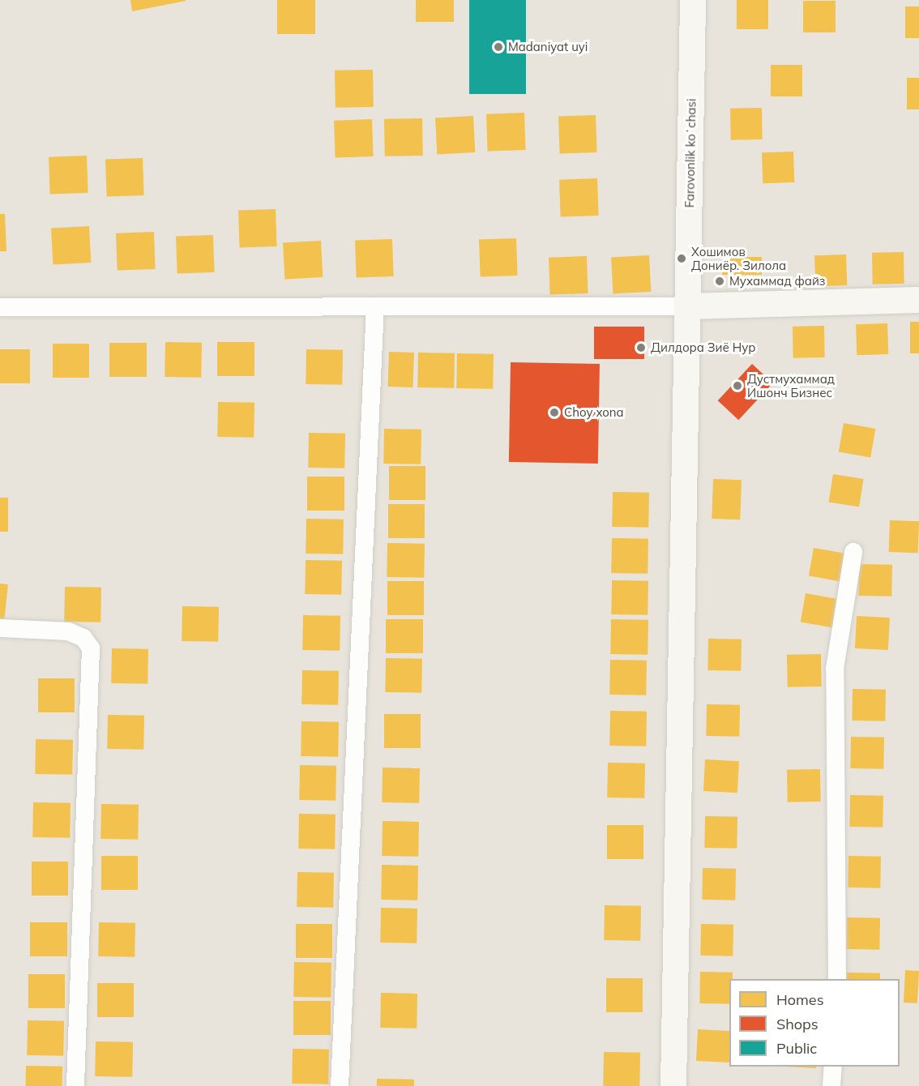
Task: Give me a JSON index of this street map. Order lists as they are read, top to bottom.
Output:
{
  "streets": {
    "street": ["Farovonlik koʻchasi"]
  },
  "places": [
    "Madaniyat uyi",
    "Хошимов Дониёр. Зилола",
    "Мухаммад файз",
    "Дилдора Зиё Нур",
    "Дустмухаммад Ишонч Бизнес",
    "Choy xona"
  ],
  "legend": ["Homes", "Shops", "Public"]
}
